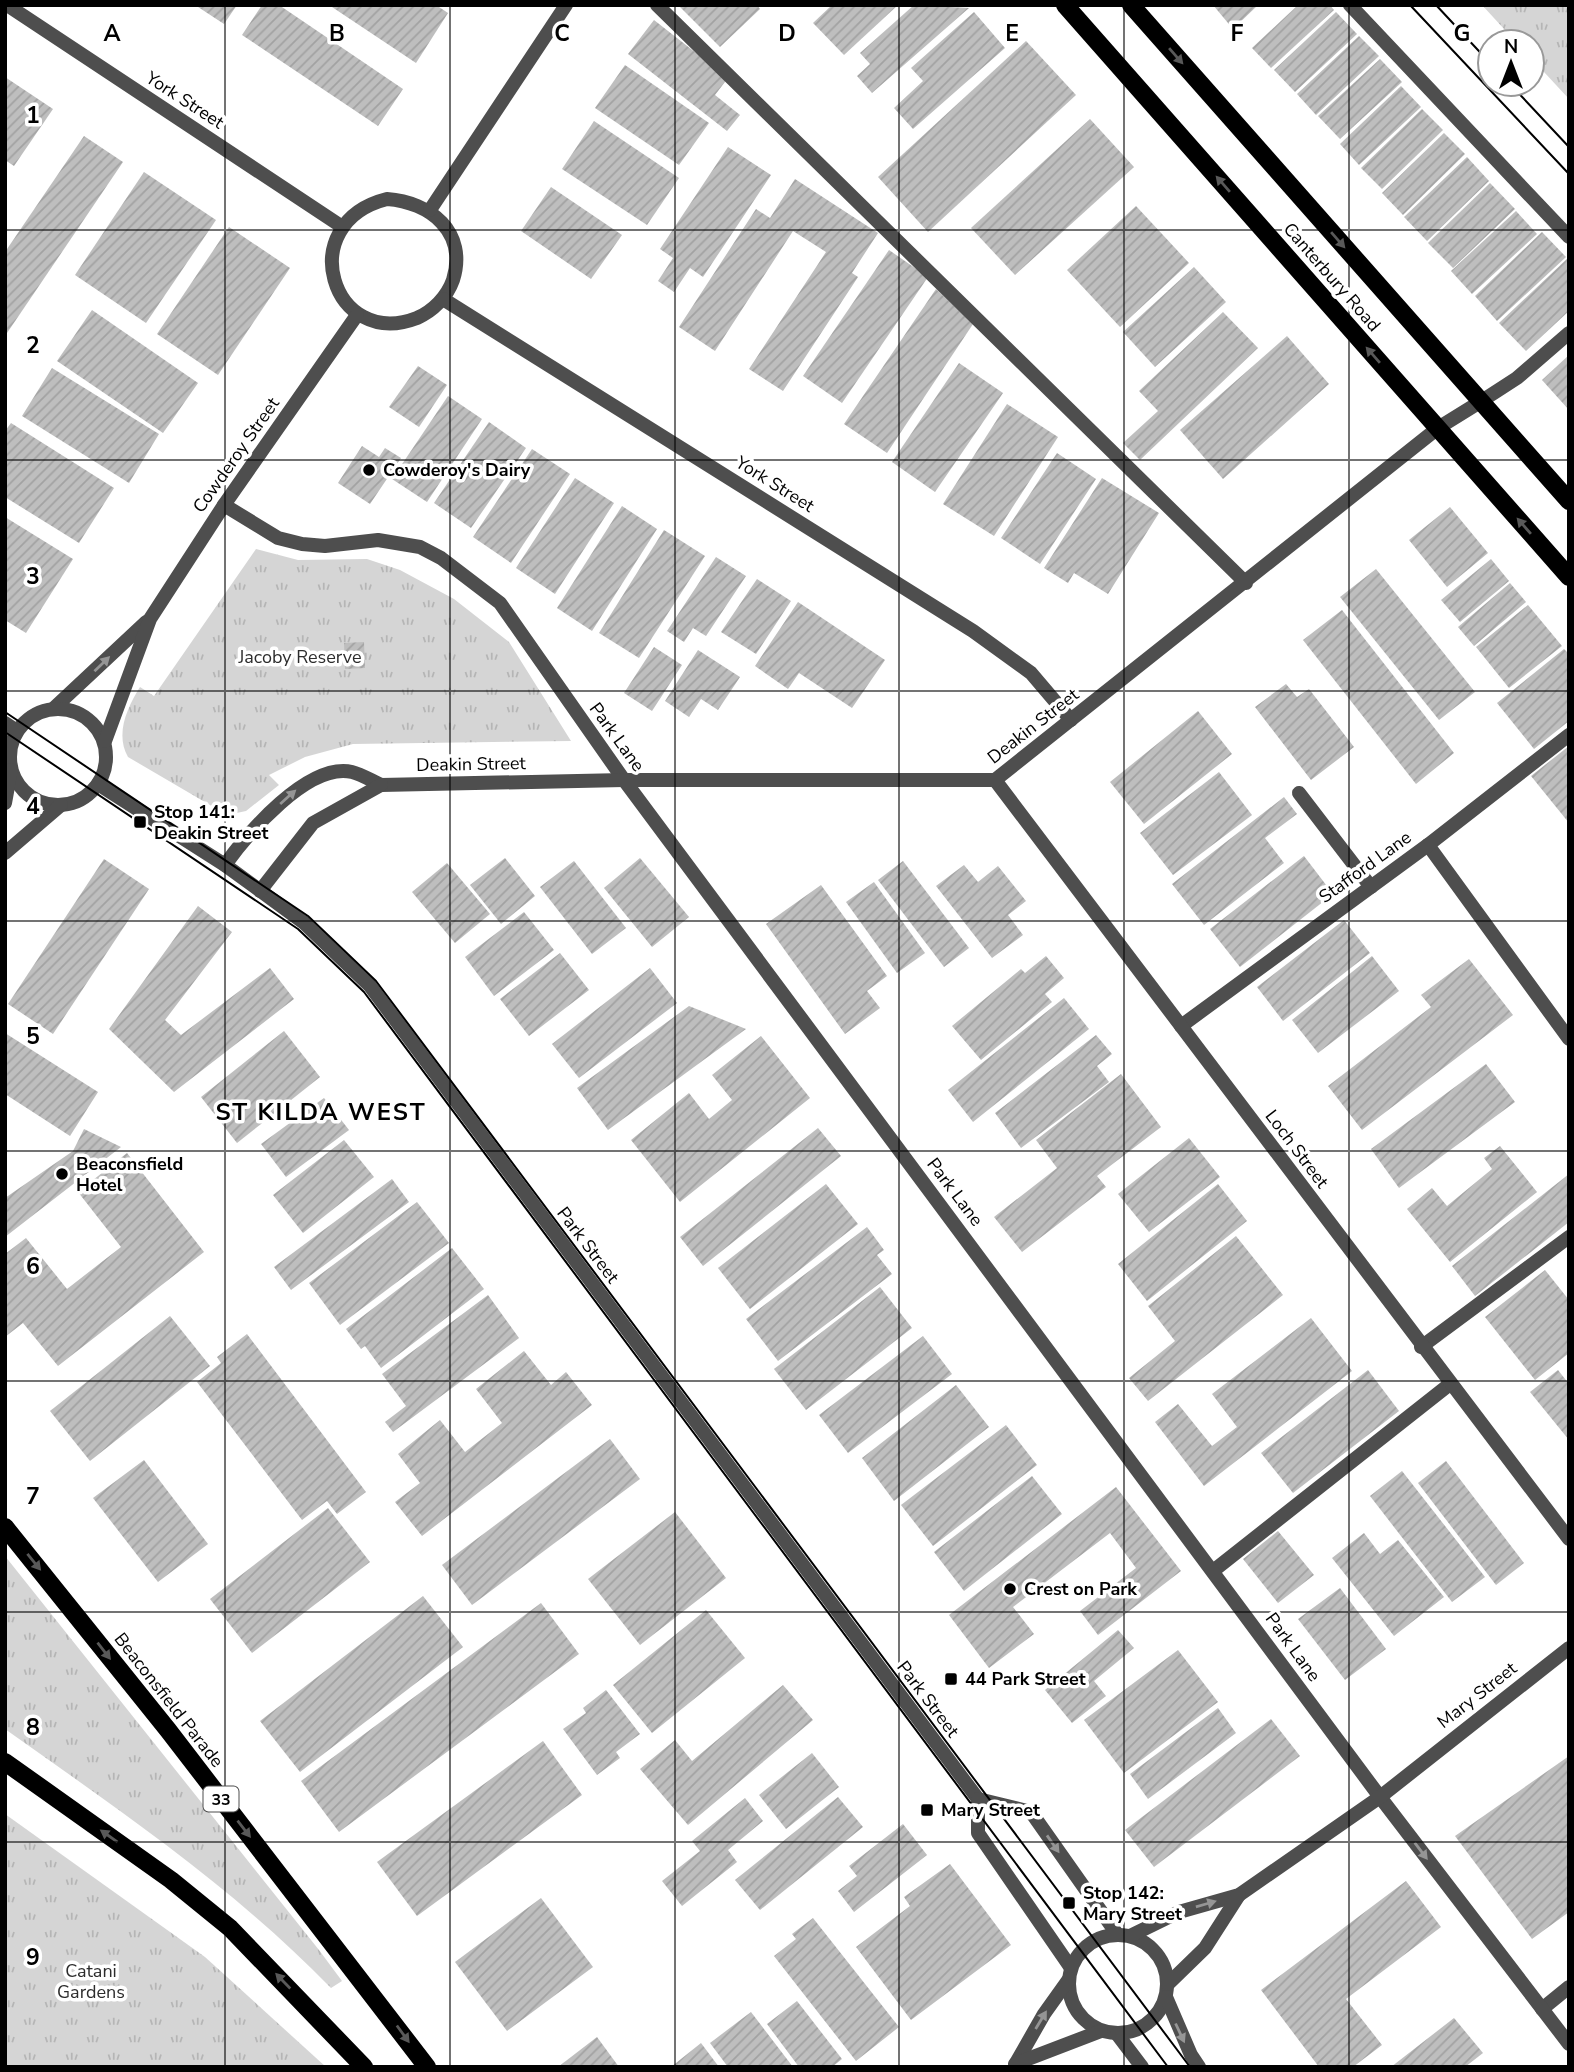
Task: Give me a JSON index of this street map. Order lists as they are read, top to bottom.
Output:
{
  "streets": {
    "main road": ["Canterbury Road", "Beaconsfield Parade", "33"],
    "street": [
      "York Street",
      "Cowderoy Street",
      "Deakin Street",
      "Park Lane",
      "Stafford Lane",
      "Loch Street",
      "Park Street",
      "Mary Street"
    ]
  },
  "crossings": [
    ["York Street", "Cowderoy Street"],
    ["York Street", "Deakin Street"],
    ["Canterbury Road", "Deakin Street"],
    ["Cowderoy Street", "Park Lane"],
    ["Cowderoy Street", "Park Street"],
    ["Deakin Street", "Park Lane"],
    ["Deakin Street", "Loch Street"],
    ["Deakin Street", "Park Street"],
    ["Park Lane", "Mary Street"],
    ["Stafford Lane", "Loch Street"]
  ],
  "districts": ["ST KILDA WEST"],
  "parks": ["Jacoby Reserve", "Catani Gardens"],
  "places": {
    "other": ["Cowderoy's Dairy", "Beaconsfield Hotel", "Crest on Park"],
    "transit": [
      "Stop 141: Deakin Street",
      "44 Park Street",
      "Mary Street",
      "Stop 142: Mary Street"
    ]
  },
  "north": "top",
  "grid": {
    "columns": [
      "A",
      "B",
      "C",
      "D",
      "E",
      "F",
      "G"
    ],
    "rows": [
      "1",
      "2",
      "3",
      "4",
      "5",
      "6",
      "7",
      "8",
      "9"
    ]
  }
}
